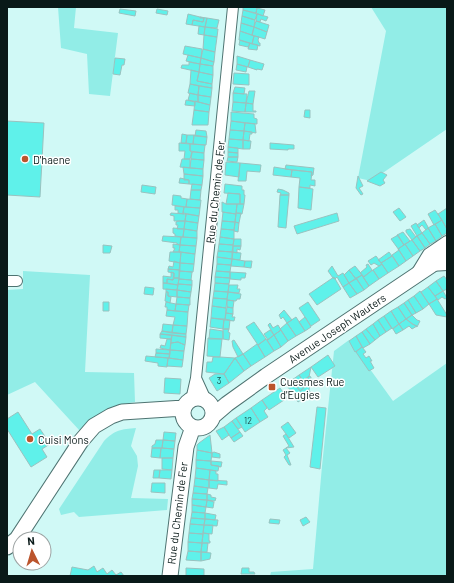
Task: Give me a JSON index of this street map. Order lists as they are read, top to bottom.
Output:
{
  "streets": {
    "main road": ["Rue du Chemin de Fer", "Avenue Joseph Wauters"]
  },
  "crossings": [
    ["Rue du Chemin de Fer", "Avenue Joseph Wauters"]
  ],
  "places": {
    "other": ["D'haene", "Cuisi Mons"],
    "transit": ["Cuesmes Rue d'Eugies"]
  },
  "house_numbers": ["3", "12"],
  "north": "top"
}
